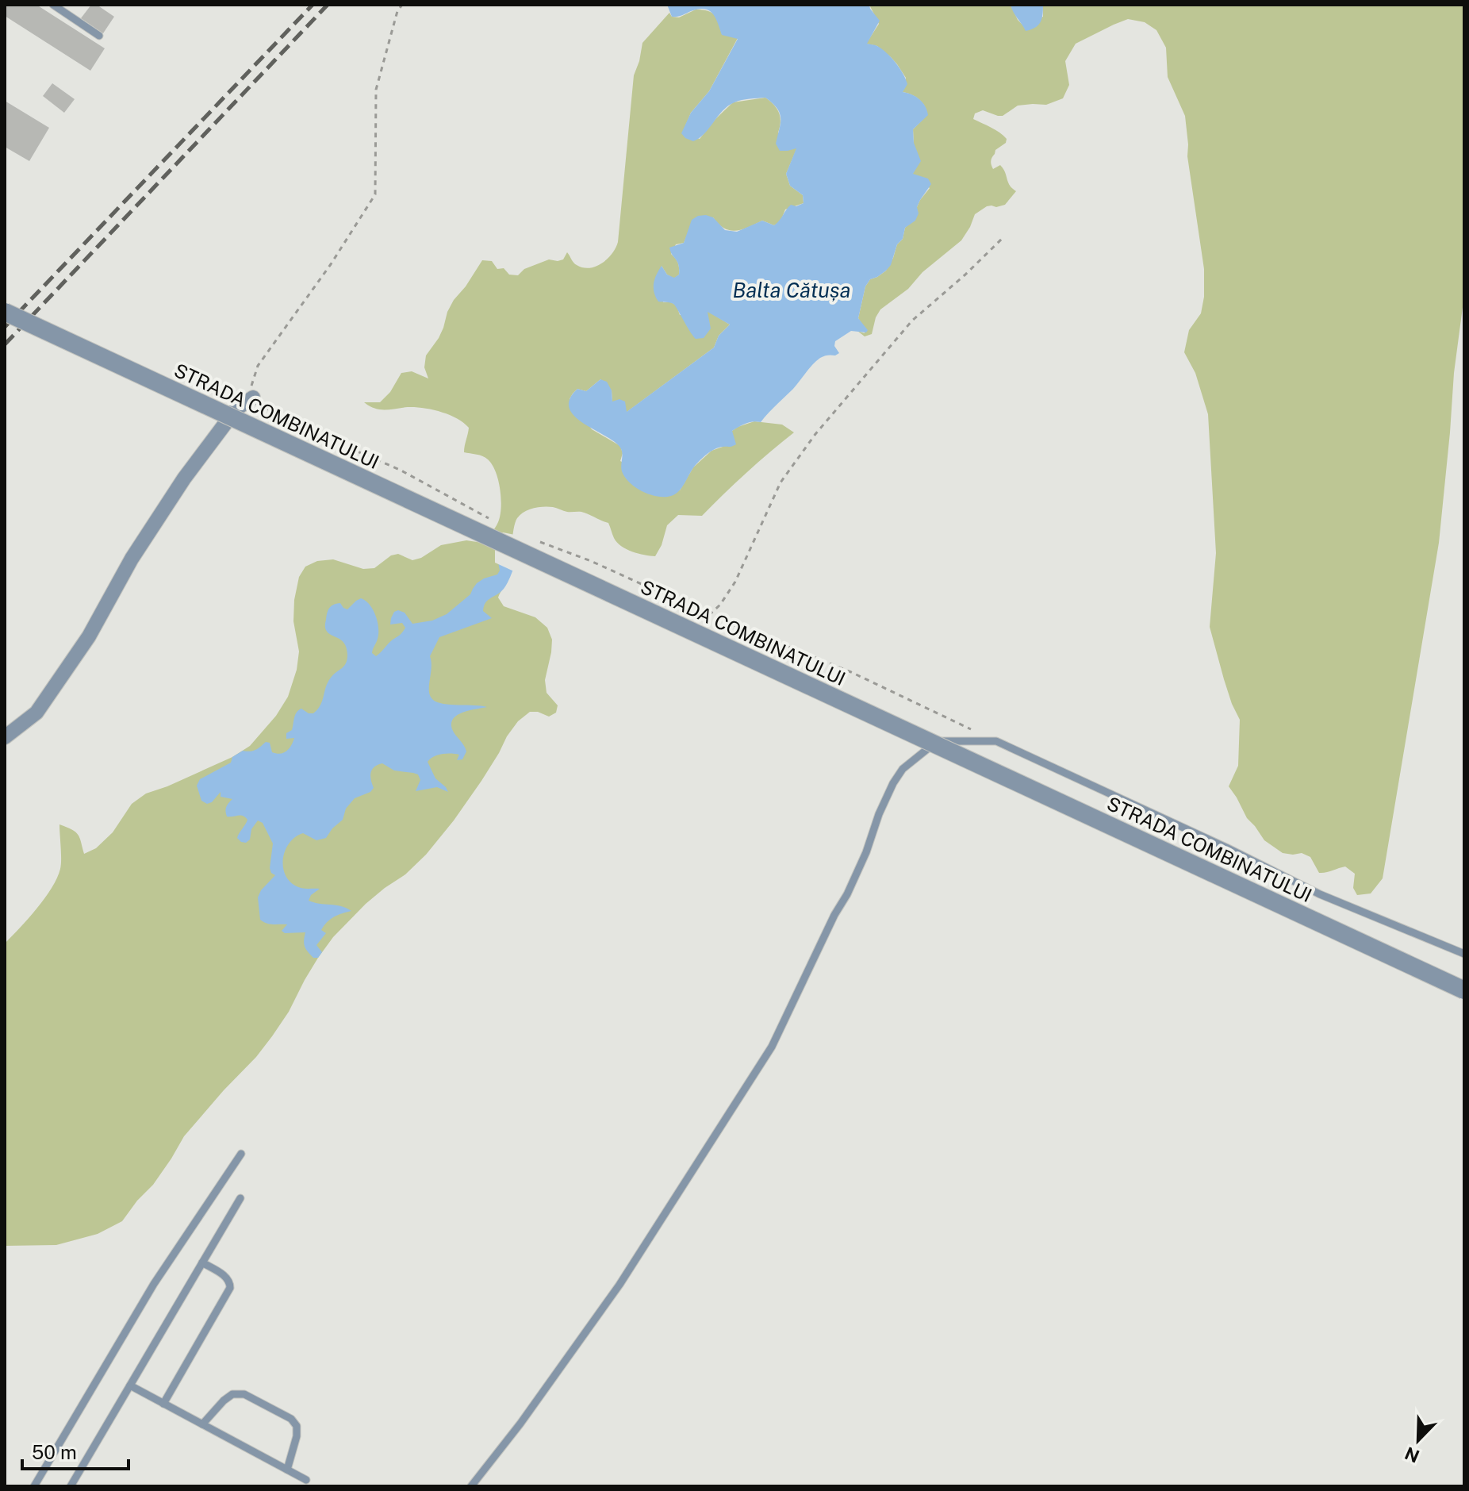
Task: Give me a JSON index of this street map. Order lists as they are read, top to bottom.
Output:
{
  "streets": {
    "street": ["STRADA COMBINATULUI"]
  },
  "water": ["Balta Cătușa"],
  "scale_bar": "50 m",
  "north": "bottom left"
}
